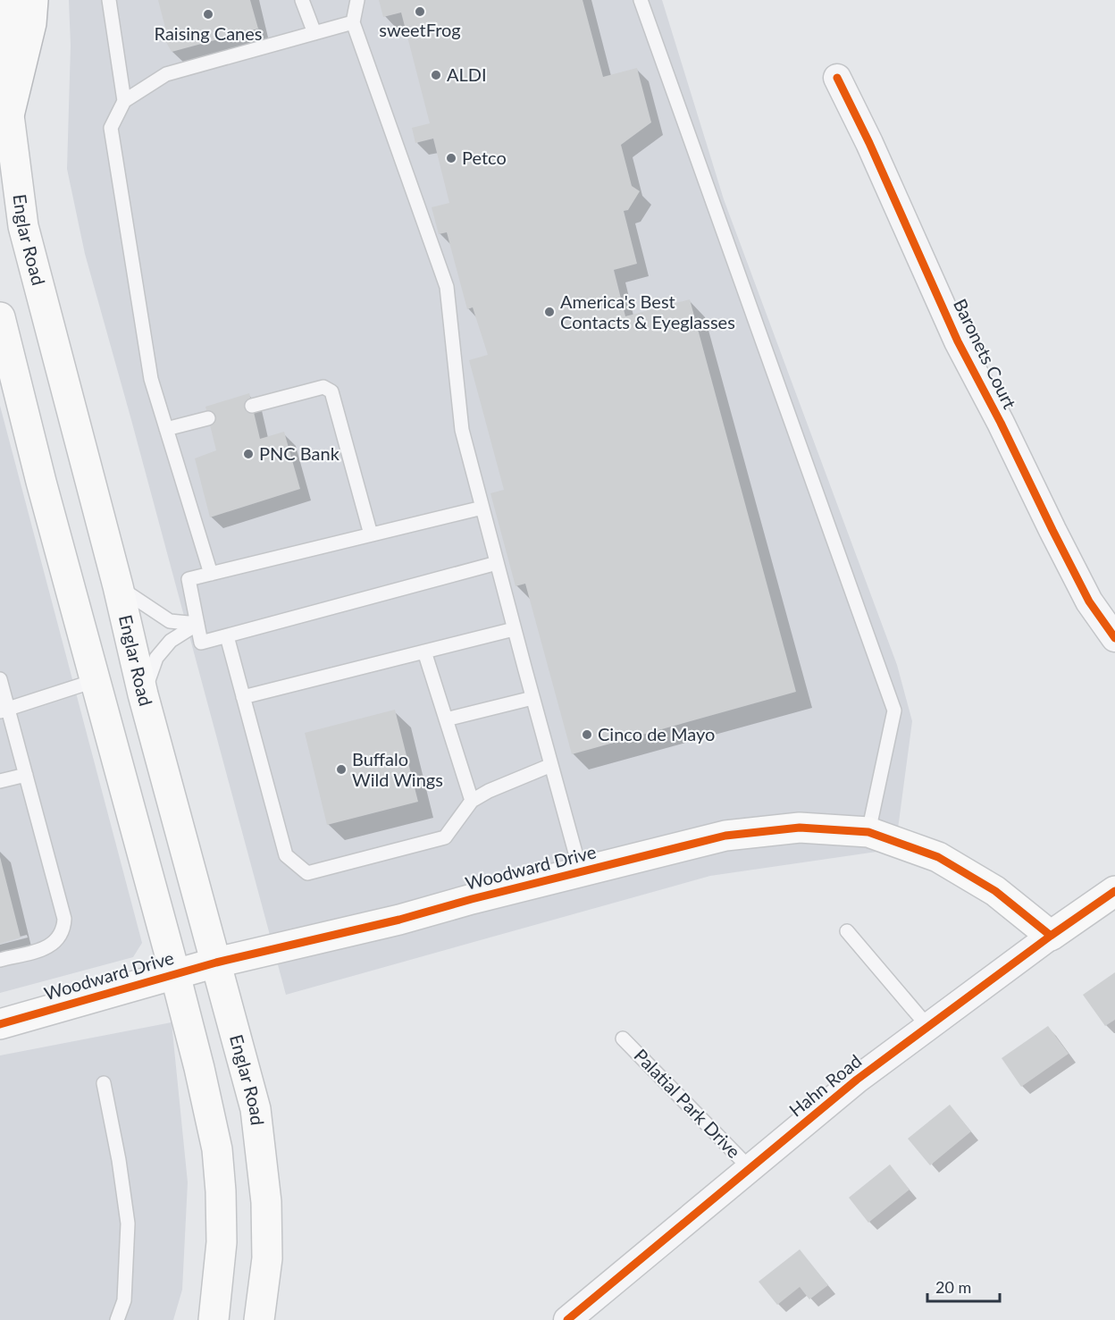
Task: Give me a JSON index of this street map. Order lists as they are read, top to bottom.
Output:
{
  "streets": {
    "main road": ["Englar Road", "Woodward Drive", "Hahn Road"],
    "street": ["Baronets Court"],
    "lane": ["Palatial Park Drive"]
  },
  "crossings": [
    ["Englar Road", "Woodward Drive"],
    ["Woodward Drive", "Hahn Road"],
    ["Hahn Road", "Palatial Park Drive"]
  ],
  "places": [
    "sweetFrog",
    "Raising Canes",
    "ALDI",
    "Petco",
    "America's Best Contacts & Eyeglasses",
    "PNC Bank",
    "Cinco de Mayo",
    "Buffalo Wild Wings"
  ],
  "scale_bar": "20 m"
}
